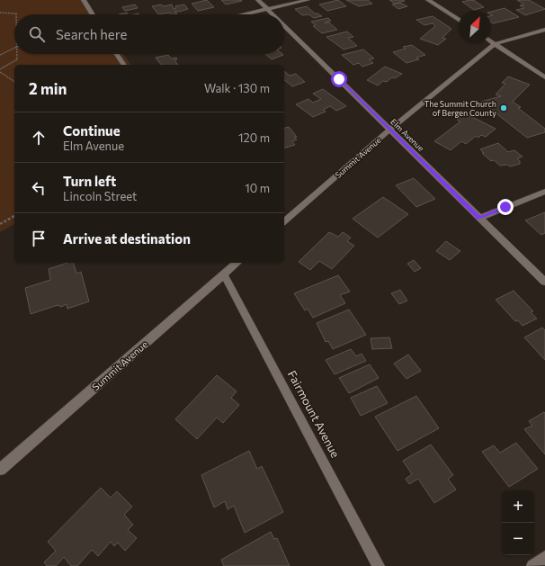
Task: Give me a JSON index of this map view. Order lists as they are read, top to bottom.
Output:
{
  "streets": {
    "street": ["Elm Avenue", "Summit Avenue", "Fairmount Avenue"]
  },
  "crossings": [
    ["Elm Avenue", "Summit Avenue"],
    ["Summit Avenue", "Fairmount Avenue"]
  ],
  "places": ["The Summit Church of Bergen County"],
  "north": "top right",
  "page": {
    "search": "Search here",
    "heading": ["2 min", "Walk · 130 m"],
    "list": [
      ["Continue", "Elm Avenue", "120 m"],
      ["Turn left", "Lincoln Street", "10 m"],
      "Arrive at destination"
    ],
    "map_buttons": ["+", "−"]
  }
}
